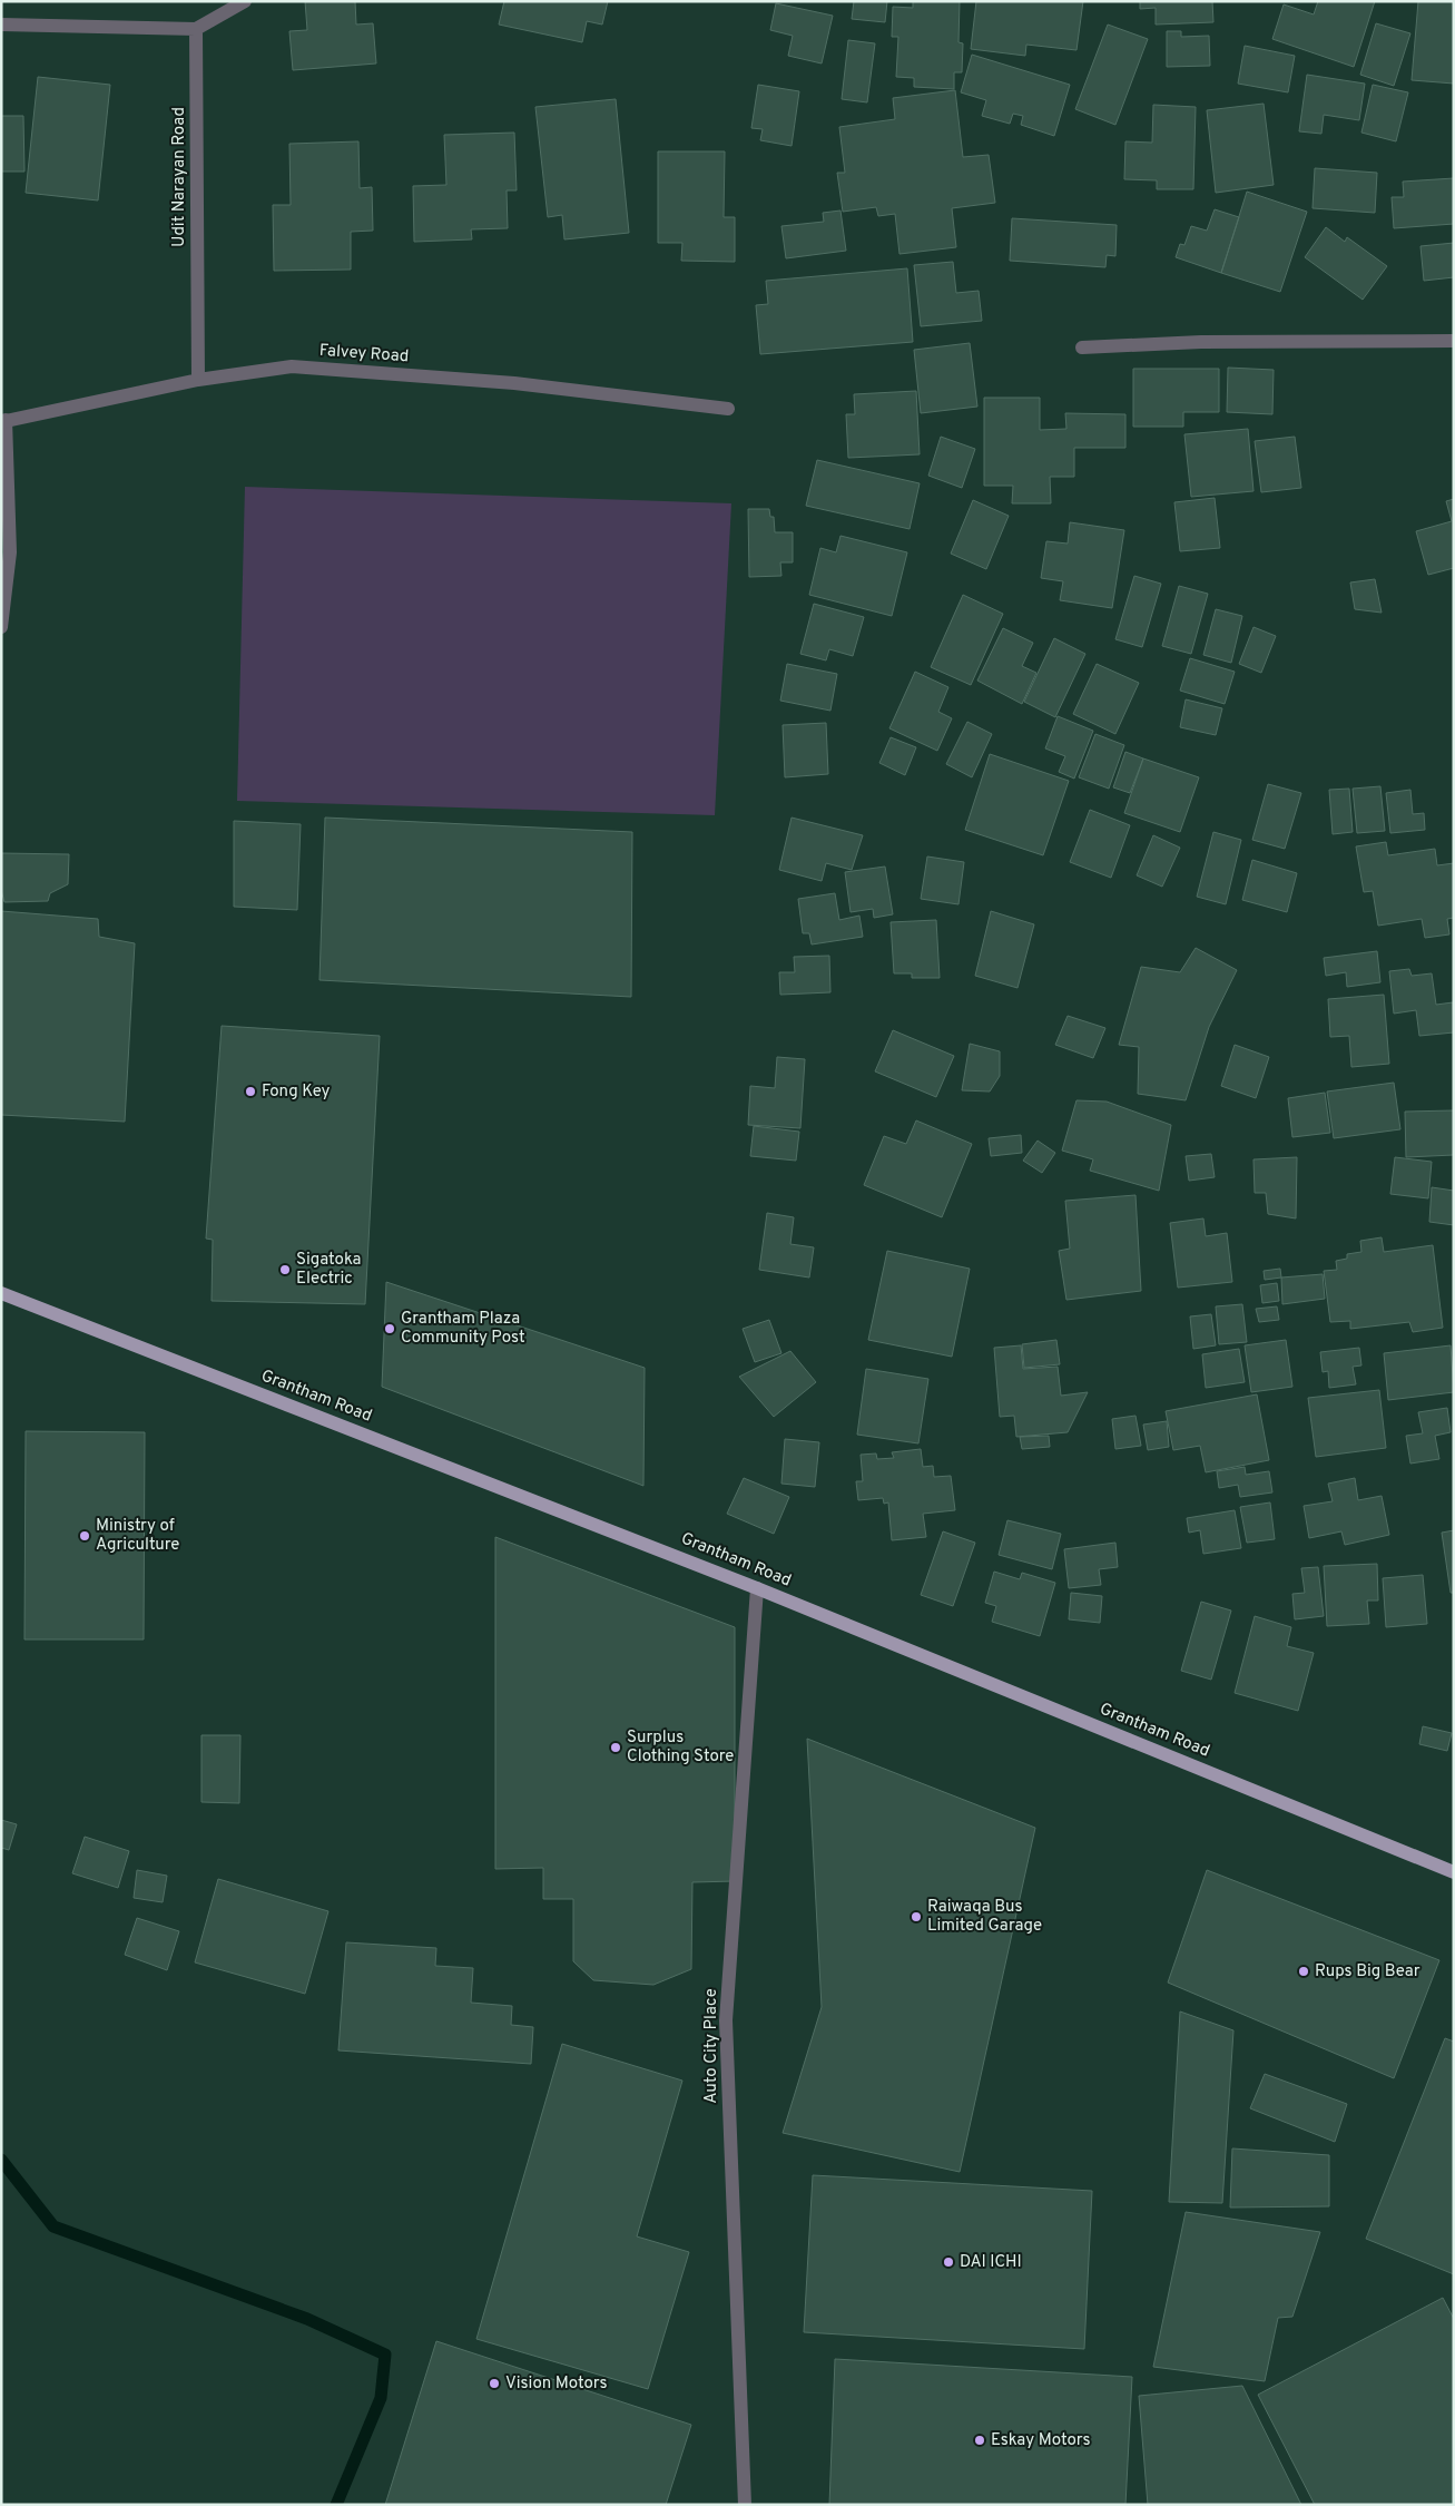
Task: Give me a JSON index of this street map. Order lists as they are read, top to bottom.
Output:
{
  "streets": {
    "main road": ["Grantham Road"],
    "street": ["Udit Narayan Road", "Falvey Road", "Auto City Place"]
  },
  "crossings": [
    ["Udit Narayan Road", "Falvey Road"],
    ["Grantham Road", "Auto City Place"]
  ],
  "places": [
    "Fong Key",
    "Sigatoka Electric",
    "Grantham Plaza Community Post",
    "Ministry of Agriculture",
    "Surplus Clothing Store",
    "Raiwaqa Bus Limited Garage",
    "Rups Big Bear",
    "DAI ICHI",
    "Vision Motors",
    "Eskay Motors"
  ]
}
